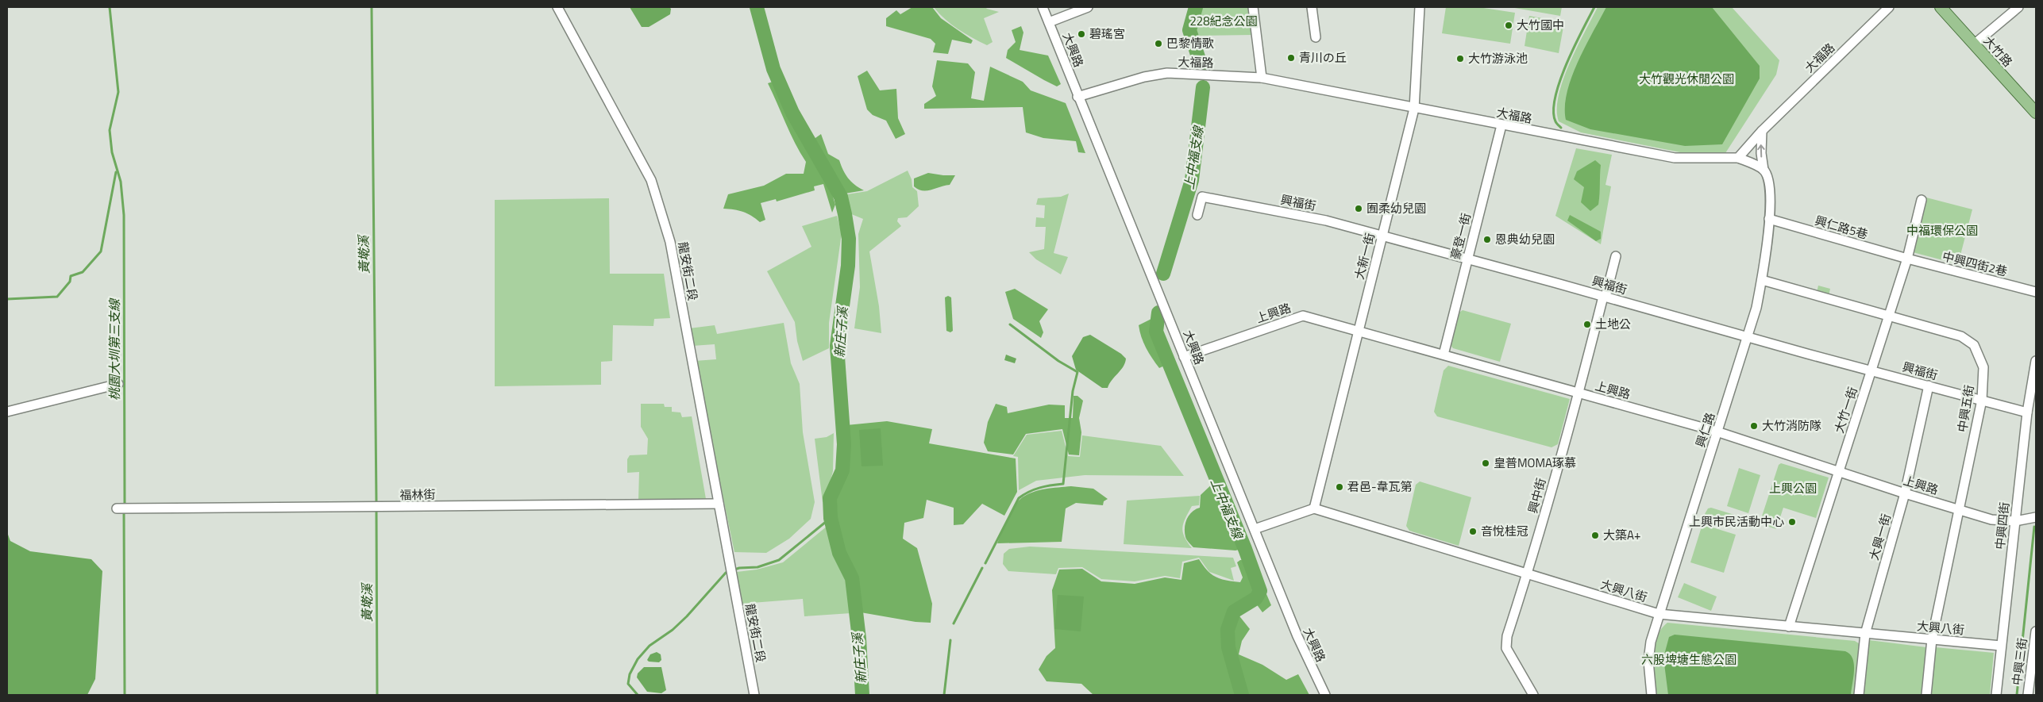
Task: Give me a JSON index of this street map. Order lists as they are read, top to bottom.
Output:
{
  "streets": {
    "main road": ["大竹路"],
    "street": [
      "大興路",
      "大福路",
      "興福街",
      "興仁路5巷",
      "豪登一街",
      "大新一街",
      "中興四街2巷",
      "龍安街二段",
      "上興路",
      "中興五街",
      "大竹一街",
      "興仁路",
      "福林街",
      "興中街",
      "中興四街",
      "大興一街",
      "大興八街",
      "中興三街"
    ]
  },
  "crossings": [
    ["大興路", "大福路"],
    ["大興路", "上興路"],
    ["大福路", "豪登一街"],
    ["大福路", "大新一街"],
    ["大福路", "興仁路"],
    ["興福街", "豪登一街"],
    ["興福街", "大新一街"],
    ["興福街", "中興五街"],
    ["興福街", "大竹一街"],
    ["興福街", "興仁路"],
    ["興福街", "興中街"],
    ["興福街", "中興四街"],
    ["興福街", "大興一街"],
    ["興仁路5巷", "中興四街2巷"],
    ["興仁路5巷", "大竹一街"],
    ["興仁路5巷", "興仁路"],
    ["豪登一街", "上興路"],
    ["大新一街", "上興路"],
    ["大新一街", "大興八街"],
    ["中興四街2巷", "大竹一街"],
    ["龍安街二段", "福林街"],
    ["上興路", "中興五街"],
    ["上興路", "大竹一街"],
    ["上興路", "興仁路"],
    ["上興路", "興中街"],
    ["上興路", "中興四街"],
    ["上興路", "大興一街"],
    ["中興五街", "大竹一街"],
    ["中興五街", "興仁路"],
    ["中興五街", "大興八街"],
    ["大竹一街", "大興八街"],
    ["興仁路", "大興八街"],
    ["興中街", "大興八街"],
    ["中興四街", "大興八街"],
    ["大興一街", "大興八街"]
  ],
  "water": [
    "上中福支線",
    "黃墘溪",
    "新庄子溪",
    "桃園大圳第三支線"
  ],
  "parks": [
    "228紀念公園",
    "大竹觀光休閒公園",
    "中福環保公園",
    "上興公園",
    "六股埤塘生態公園"
  ],
  "places": [
    "大竹國中",
    "碧瑤宮",
    "巴黎情歌",
    "青川の丘",
    "大竹游泳池",
    "囿柔幼兒園",
    "恩典幼兒園",
    "土地公",
    "大竹消防隊",
    "皇普MOMA琢慕",
    "君邑-韋瓦第",
    "上興市民活動中心",
    "音悅桂冠",
    "大築A+"
  ]
}
